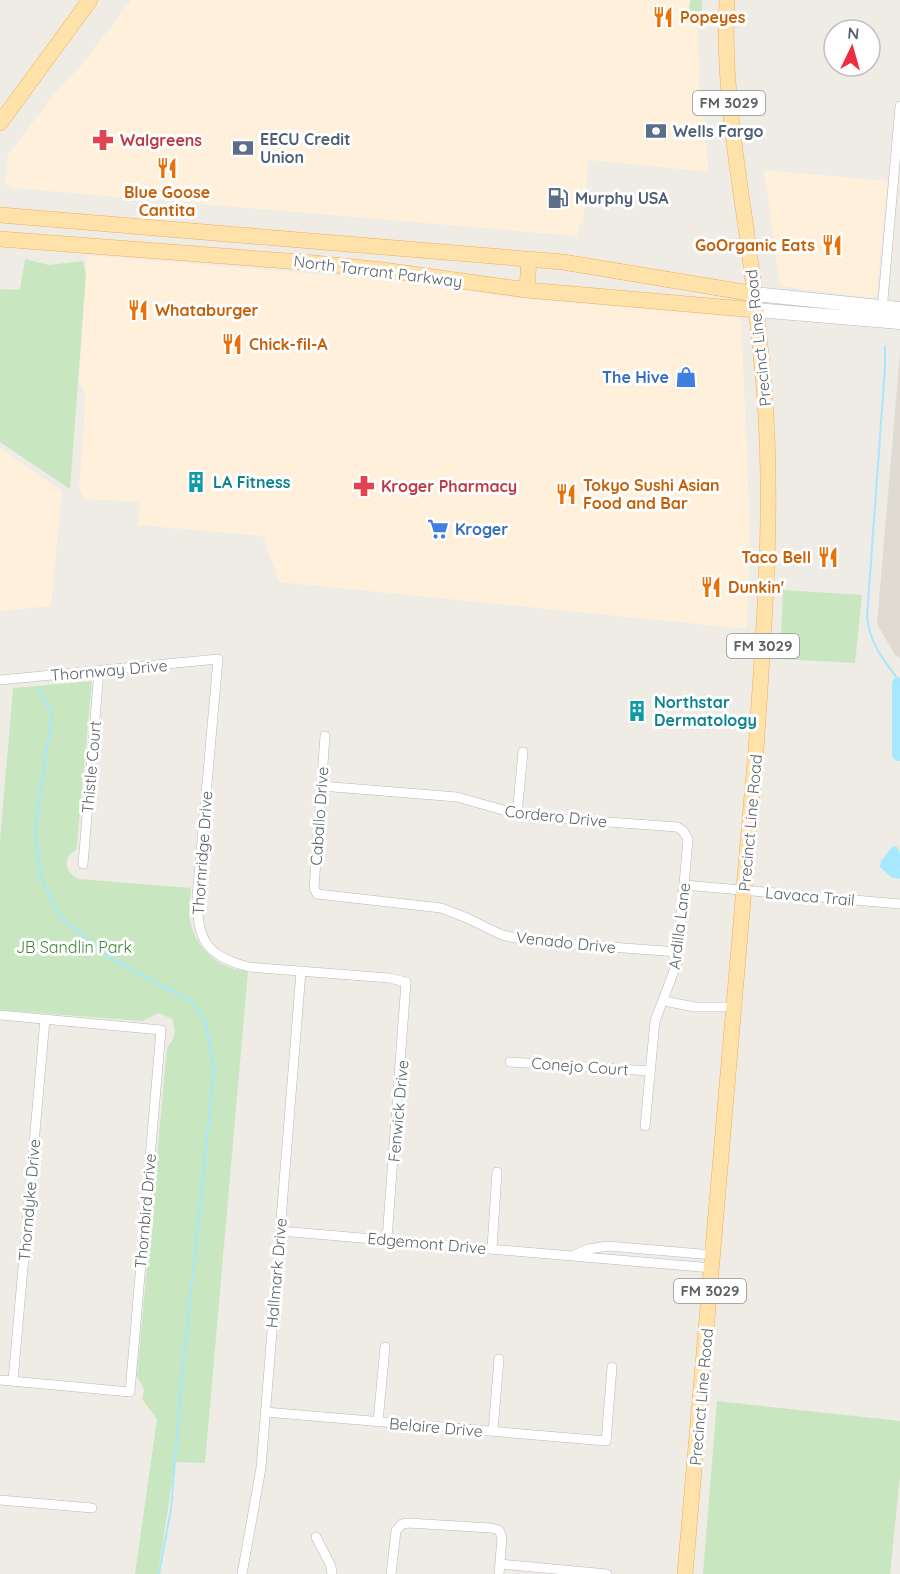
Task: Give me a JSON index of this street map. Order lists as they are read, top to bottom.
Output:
{
  "streets": {
    "main road": ["FM 3029", "North Tarrant Parkway", "Precinct Line Road"],
    "street": [
      "Thornway Drive",
      "Thistle Court",
      "Caballo Drive",
      "Cordero Drive",
      "Thornridge Drive",
      "Lavaca Trail",
      "Ardilla Lane",
      "Venado Drive",
      "Conejo Court",
      "Fenwick Drive",
      "Thorndyke Drive",
      "Thornbird Drive",
      "Edgemont Drive",
      "Hallmark Drive",
      "Belaire Drive"
    ]
  },
  "crossings": [
    ["North Tarrant Parkway", "Precinct Line Road"],
    ["Precinct Line Road", "Lavaca Trail"],
    ["Precinct Line Road", "Edgemont Drive"],
    ["Thornway Drive", "Thistle Court"],
    ["Thornway Drive", "Thornridge Drive"],
    ["Caballo Drive", "Cordero Drive"],
    ["Caballo Drive", "Venado Drive"],
    ["Cordero Drive", "Ardilla Lane"],
    ["Thornridge Drive", "Fenwick Drive"],
    ["Thornridge Drive", "Hallmark Drive"],
    ["Lavaca Trail", "Ardilla Lane"],
    ["Ardilla Lane", "Venado Drive"],
    ["Ardilla Lane", "Conejo Court"],
    ["Fenwick Drive", "Edgemont Drive"],
    ["Thorndyke Drive", "Thornbird Drive"],
    ["Edgemont Drive", "Hallmark Drive"],
    ["Hallmark Drive", "Belaire Drive"]
  ],
  "parks": ["JB Sandlin Park"],
  "places": {
    "restaurant": [
      "Popeyes",
      "Blue Goose Cantita",
      "GoOrganic Eats",
      "Whataburger",
      "Chick-fil-A",
      "Tokyo Sushi Asian Food and Bar",
      "Taco Bell",
      "Dunkin'"
    ],
    "bank": ["Wells Fargo", "EECU Credit Union"],
    "pharmacy": ["Walgreens", "Kroger Pharmacy"],
    "fuel station": ["Murphy USA"],
    "shop": ["The Hive"],
    "building": ["LA Fitness", "Northstar Dermatology"],
    "supermarket": ["Kroger"]
  },
  "north": "top"
}
